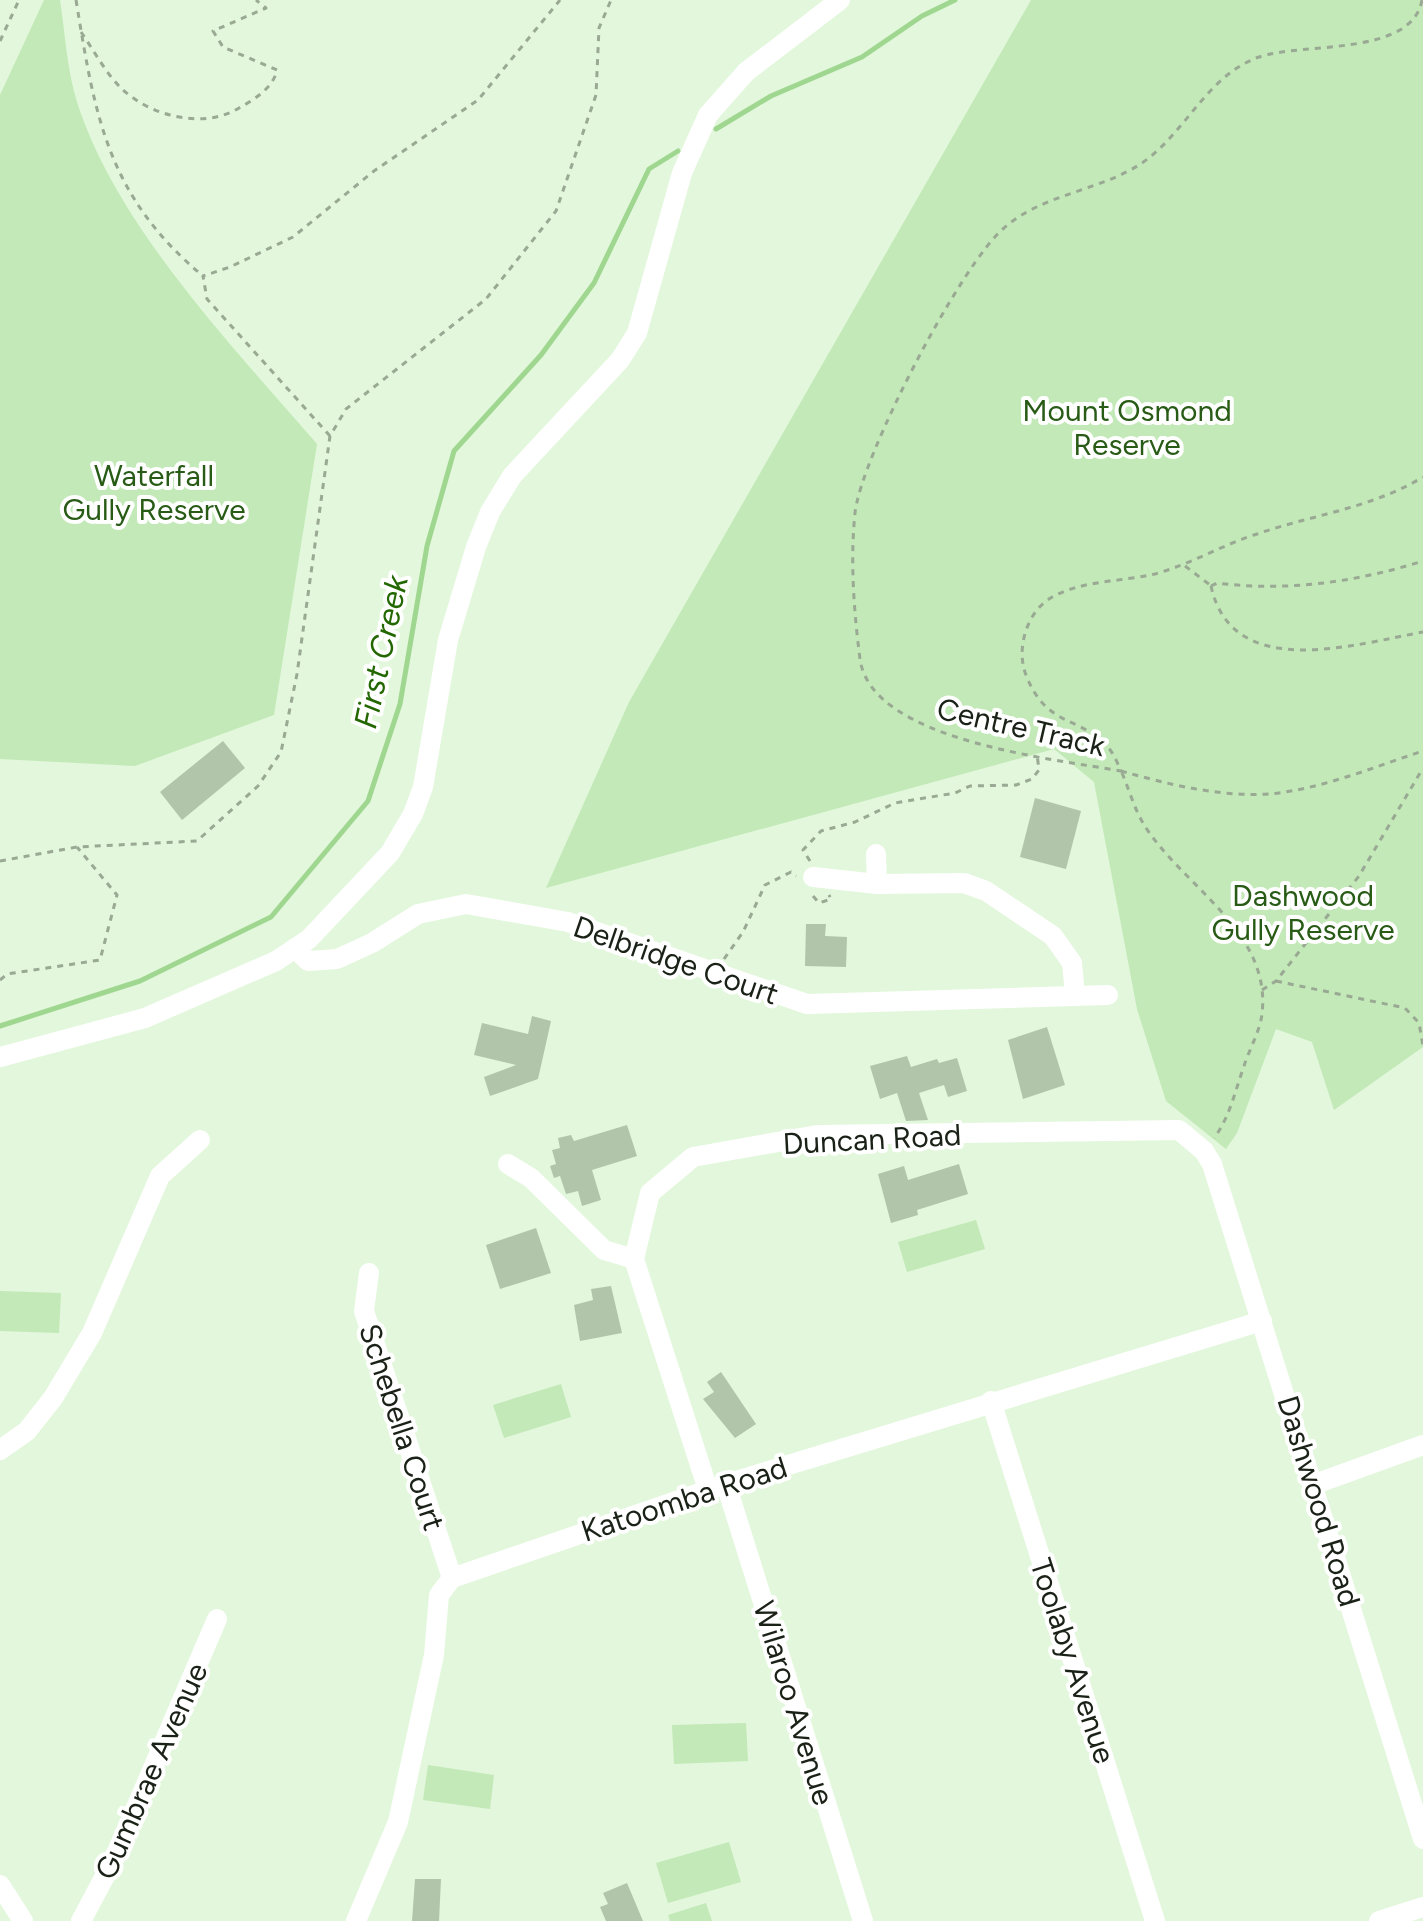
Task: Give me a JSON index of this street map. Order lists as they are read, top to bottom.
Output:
{
  "streets": {
    "street": [
      "Delbridge Court",
      "Duncan Road",
      "Schebella Court",
      "Katoomba Road",
      "Dashwood Road",
      "Toolaby Avenue",
      "Wilaroo Avenue",
      "Gumbrae Avenue"
    ],
    "path": ["Centre Track"]
  },
  "crossings": [
    ["Duncan Road", "Dashwood Road"],
    ["Schebella Court", "Katoomba Road"],
    ["Katoomba Road", "Dashwood Road"],
    ["Katoomba Road", "Toolaby Avenue"],
    ["Katoomba Road", "Wilaroo Avenue"]
  ],
  "water": ["First Creek"],
  "parks": ["Mount Osmond Reserve", "Waterfall Gully Reserve", "Dashwood Gully Reserve"]
}
